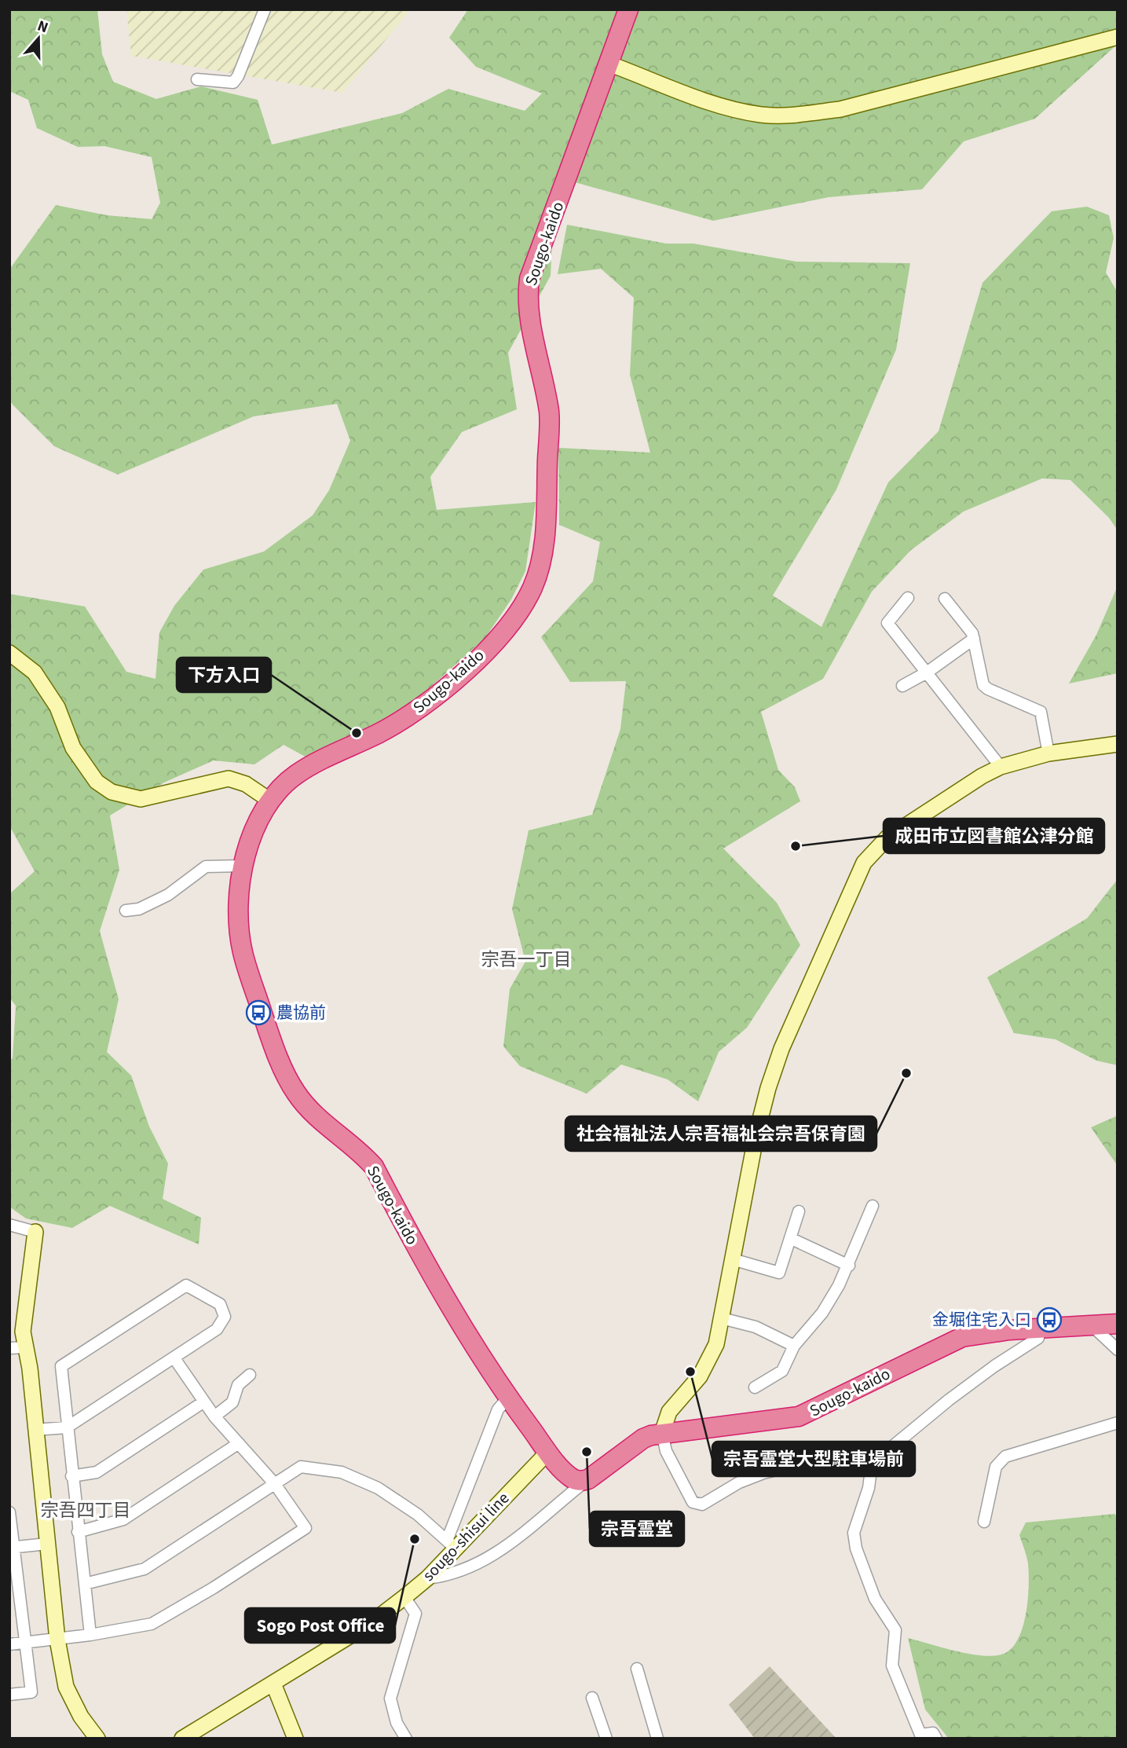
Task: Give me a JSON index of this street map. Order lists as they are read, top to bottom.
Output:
{
  "streets": {
    "highway": ["Sougo-kaido"],
    "street": ["sougo-shisui line"]
  },
  "crossings": [
    ["Sougo-kaido", "sougo-shisui line"]
  ],
  "districts": ["宗吾一丁目", "宗吾四丁目"],
  "places": {
    "other": [
      "下方入口",
      "成田市立図書館公津分館",
      "社会福祉法人宗吾福祉会宗吾保育園",
      "宗吾霊堂大型駐車場前",
      "宗吾霊堂",
      "Sogo Post Office"
    ],
    "bus stop": ["農協前", "金堀住宅入口"]
  },
  "north": "top"
}
